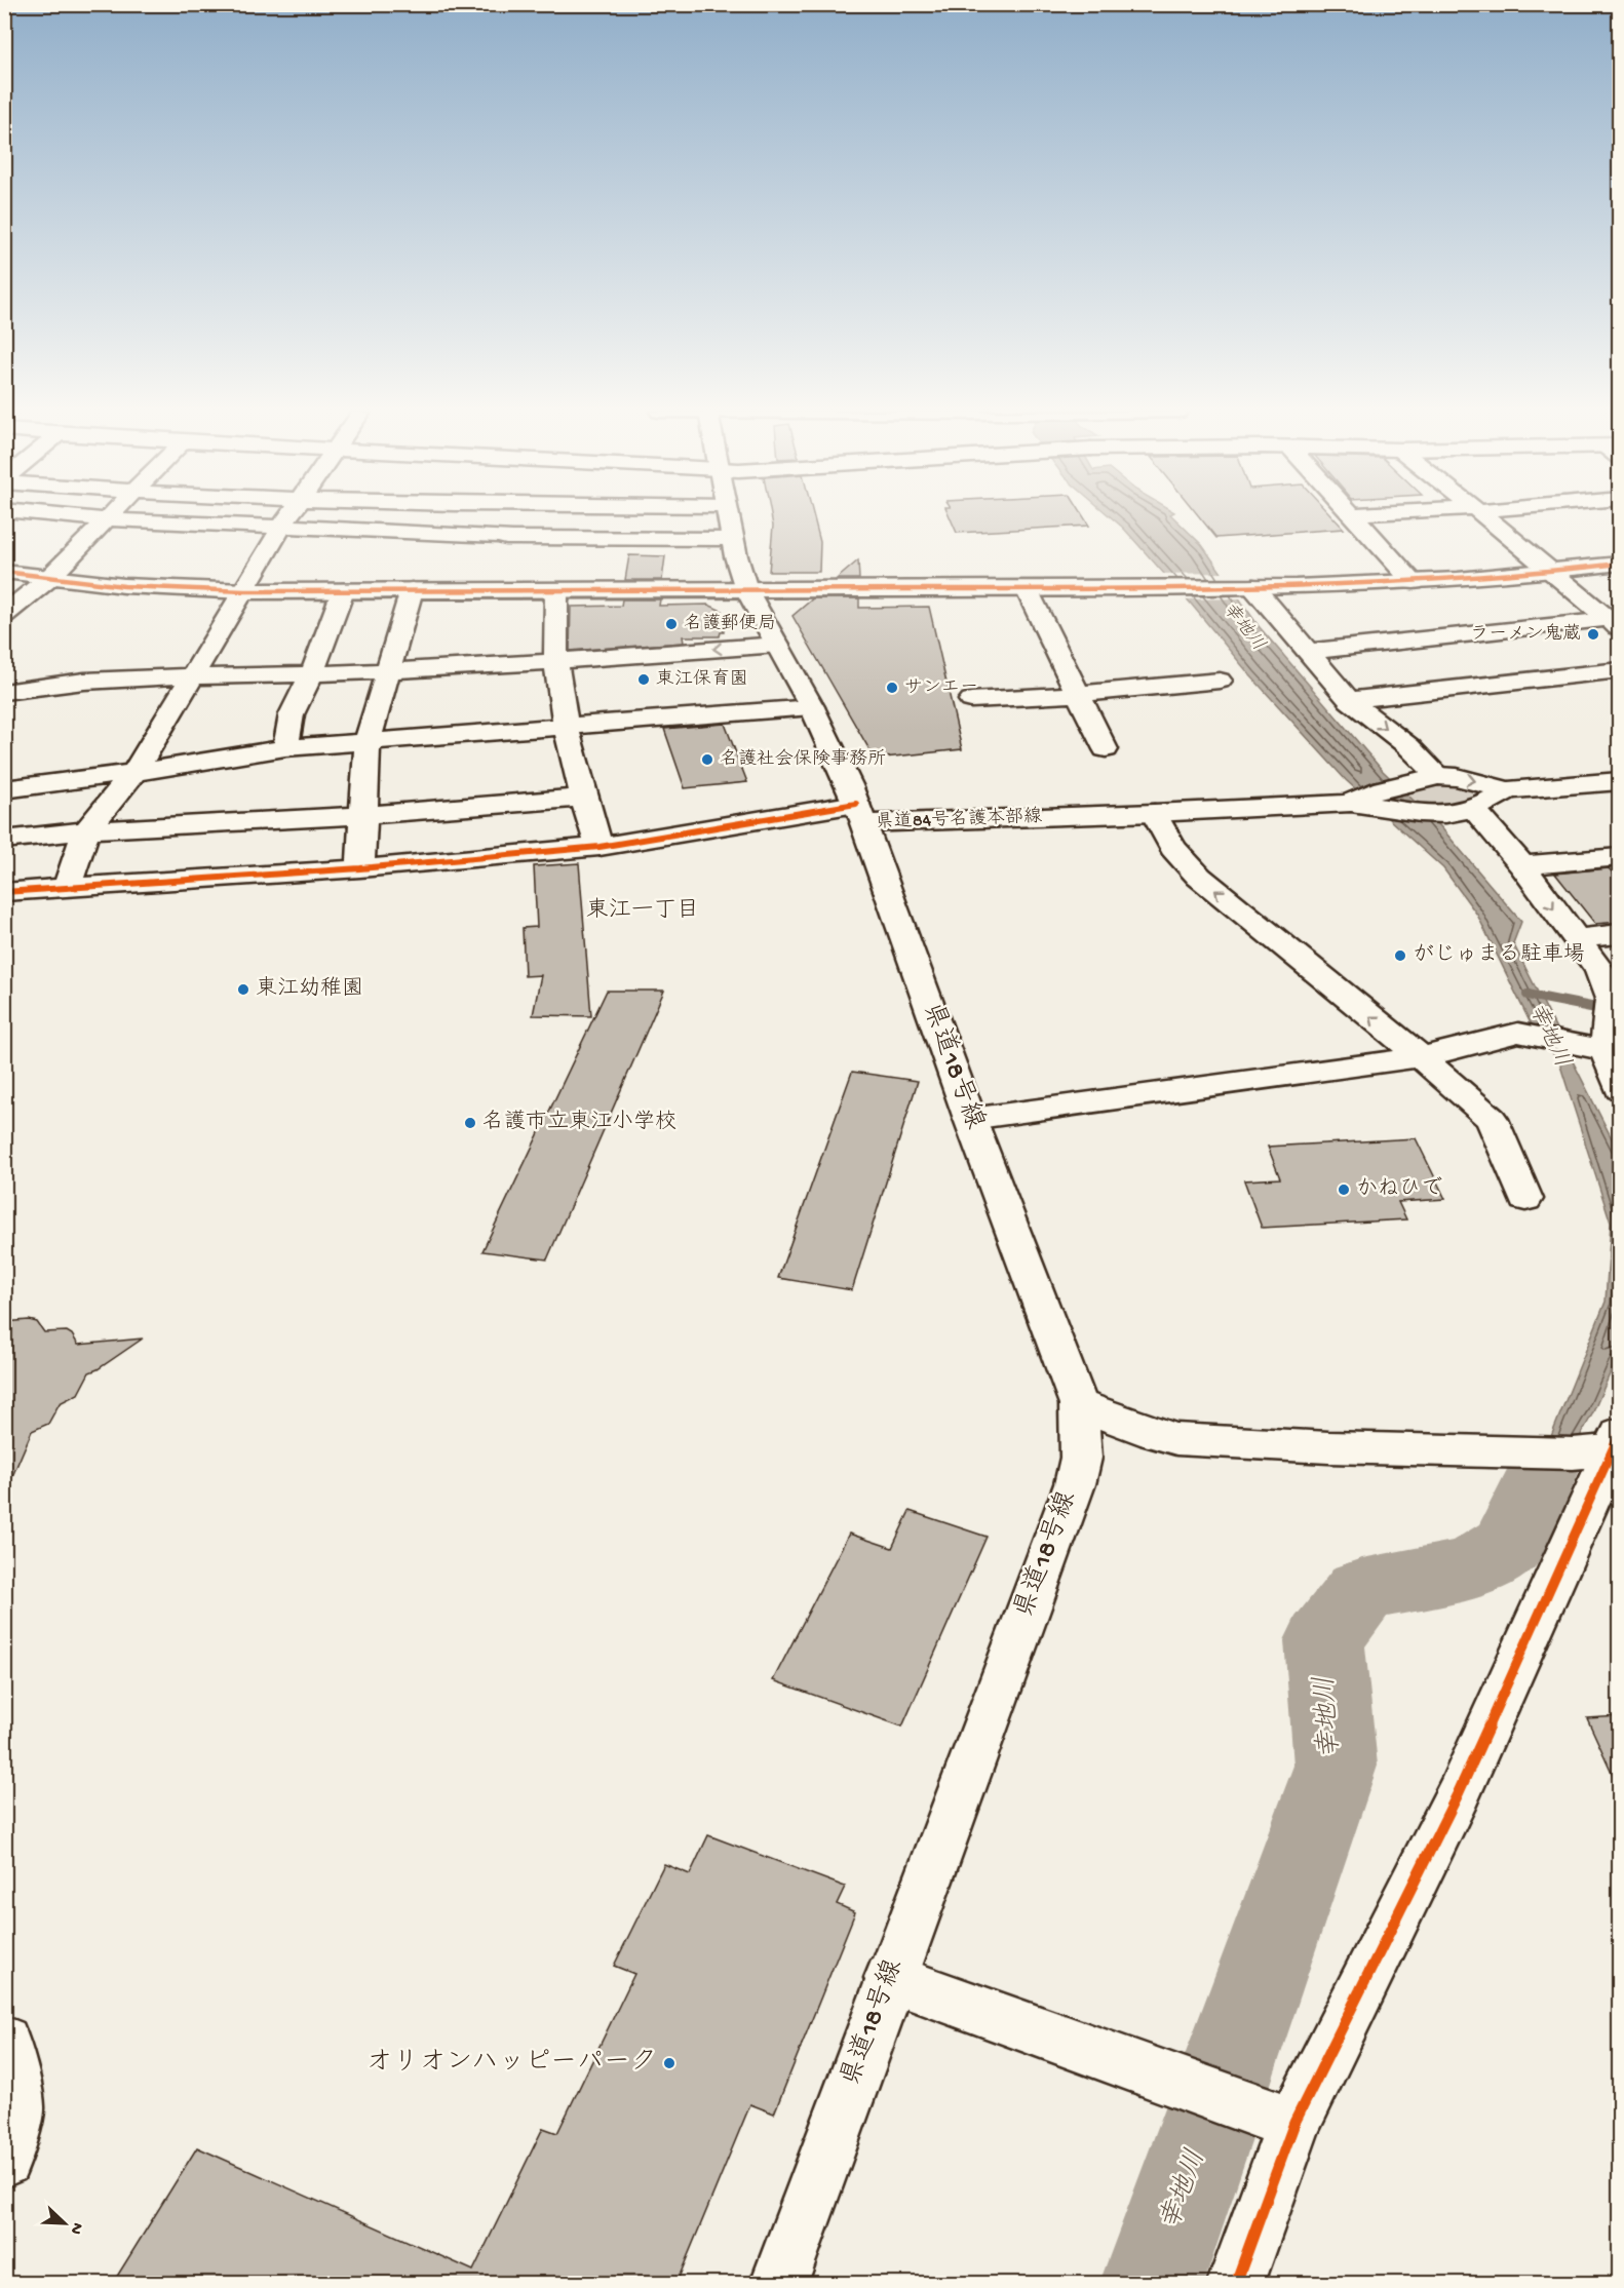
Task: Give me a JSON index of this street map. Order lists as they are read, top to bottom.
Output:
{
  "streets": {
    "main road": ["県道84号名護本部線", "県道18号線"]
  },
  "crossings": [
    ["県道84号名護本部線", "県道18号線"]
  ],
  "districts": ["東江一丁目"],
  "water": ["幸地川"],
  "places": [
    "名護郵便局",
    "ラーメン鬼蔵",
    "東江保育園",
    "サンエー",
    "名護社会保険事務所",
    "がじゅまる駐車場",
    "東江幼稚園",
    "名護市立東江小学校",
    "かねひで",
    "オリオンハッピーパーク"
  ],
  "north": "bottom right"
}
